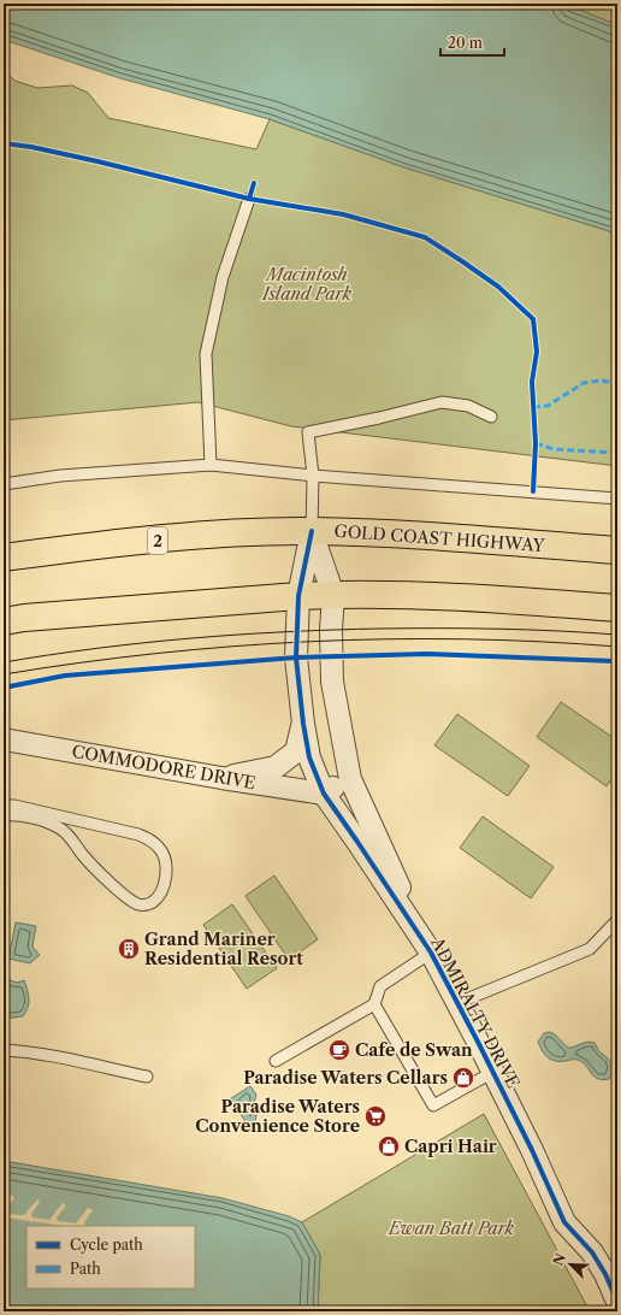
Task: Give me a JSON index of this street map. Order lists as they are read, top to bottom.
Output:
{
  "streets": {
    "highway": ["GOLD COAST HIGHWAY", "2"],
    "street": ["COMMODORE DRIVE", "ADMIRALTY DRIVE"]
  },
  "crossings": [
    ["GOLD COAST HIGHWAY", "ADMIRALTY DRIVE"],
    ["COMMODORE DRIVE", "ADMIRALTY DRIVE"]
  ],
  "parks": ["Macintosh Island Park", "Ewan Batt Park"],
  "places": {
    "building": ["Grand Mariner Residential Resort"],
    "cafe": ["Cafe de Swan"],
    "shop": ["Paradise Waters Cellars", "Capri Hair"],
    "supermarket": ["Paradise Waters Convenience Store"]
  },
  "legend": ["Cycle path", "Path"],
  "scale_bar": "20 m",
  "north": "top left"
}
